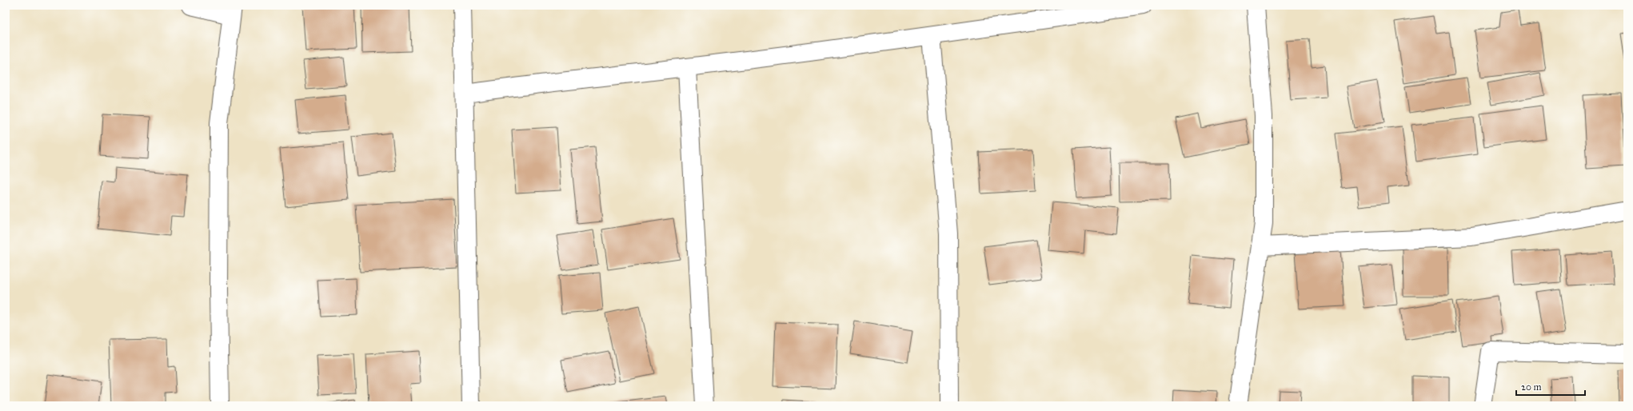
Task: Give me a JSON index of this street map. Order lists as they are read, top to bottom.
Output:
{
  "scale_bar": "20 m"
}
